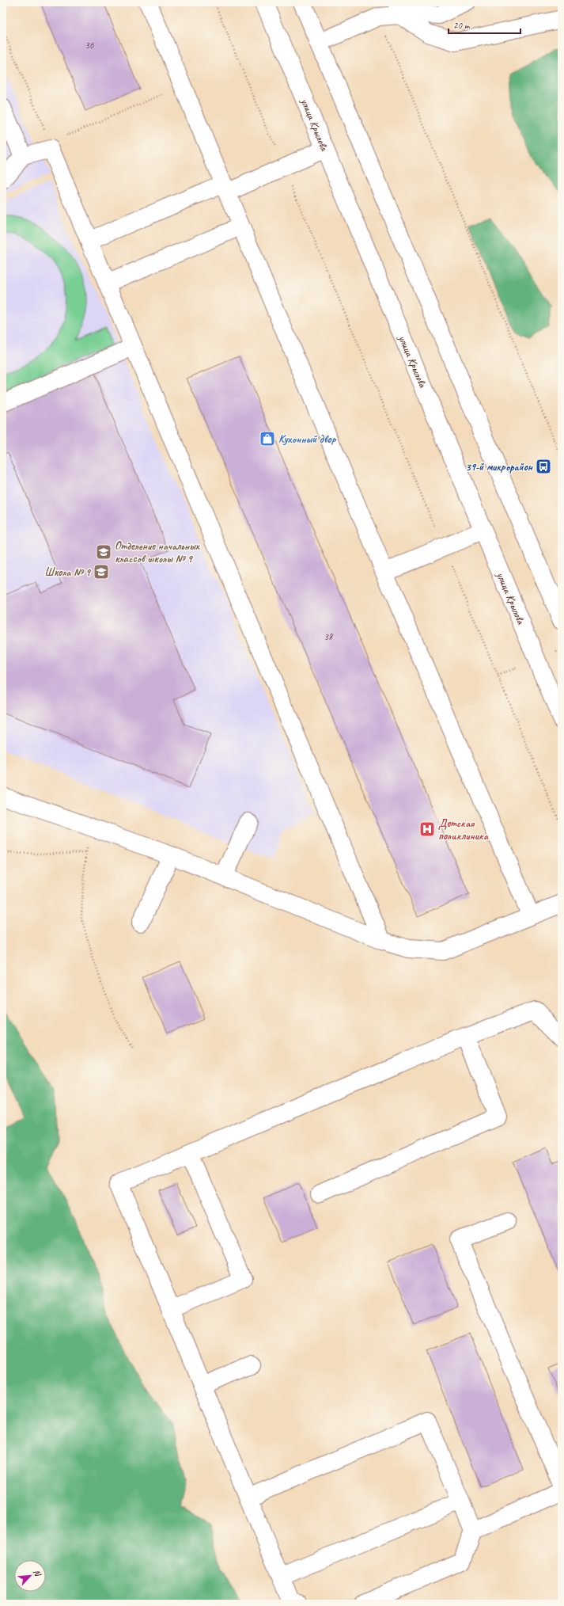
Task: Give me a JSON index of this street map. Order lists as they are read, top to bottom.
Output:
{
  "streets": {
    "main road": ["улица Крылова"]
  },
  "places": {
    "shop": ["Кухонный двор"],
    "bus stop": ["39-й микрорайон"],
    "school or university": ["Отделение начальных классов школы № 9", "Школа № 9"],
    "hospital": ["Детская поликлиника"]
  },
  "house_numbers": ["36", "38"],
  "scale_bar": "20 m",
  "north": "top right"
}
